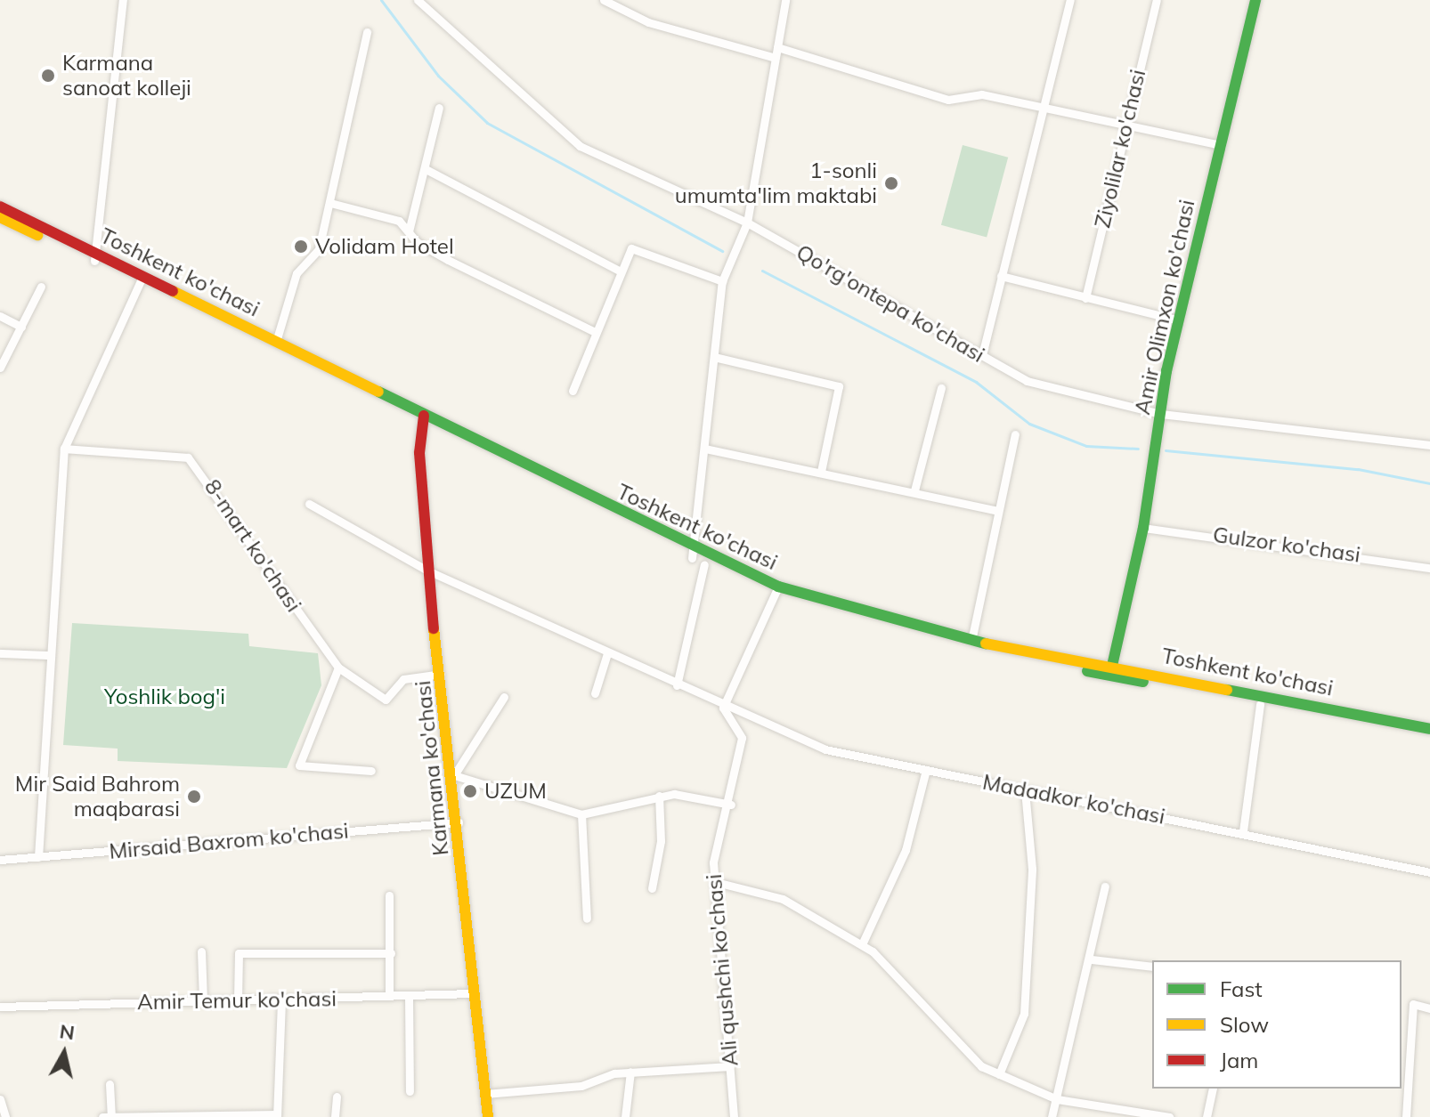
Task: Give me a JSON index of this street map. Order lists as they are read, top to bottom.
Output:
{
  "streets": {
    "main road": ["Toshkent ko'chasi", "Amir Olimxon ko'chasi", "Karmana ko'chasi"],
    "street": [
      "Ziyolilar ko'chasi",
      "Qo'rg'ontepa ko'chasi",
      "Gulzor ko'chasi",
      "8-mart ko'chasi",
      "Madadkor ko'chasi",
      "Mirsaid Baxrom ko'chasi",
      "Ali qushchi ko'chasi",
      "Amir Temur ko'chasi"
    ]
  },
  "crossings": [
    ["Toshkent ko'chasi", "Amir Olimxon ko'chasi"],
    ["Toshkent ko'chasi", "Karmana ko'chasi"],
    ["Qo'rg'ontepa ko'chasi", "Amir Olimxon ko'chasi"],
    ["Amir Olimxon ko'chasi", "Gulzor ko'chasi"],
    ["8-mart ko'chasi", "Karmana ko'chasi"],
    ["Karmana ko'chasi", "Madadkor ko'chasi"],
    ["Karmana ko'chasi", "Mirsaid Baxrom ko'chasi"],
    ["Karmana ko'chasi", "Amir Temur ko'chasi"],
    ["Madadkor ko'chasi", "Ali qushchi ko'chasi"]
  ],
  "parks": ["Yoshlik bog'i"],
  "places": [
    "Karmana sanoat kolleji",
    "1-sonli umumta'lim maktabi",
    "Volidam Hotel",
    "UZUM",
    "Mir Said Bahrom maqbarasi"
  ],
  "legend": ["Fast", "Slow", "Jam"],
  "north": "top"
}
